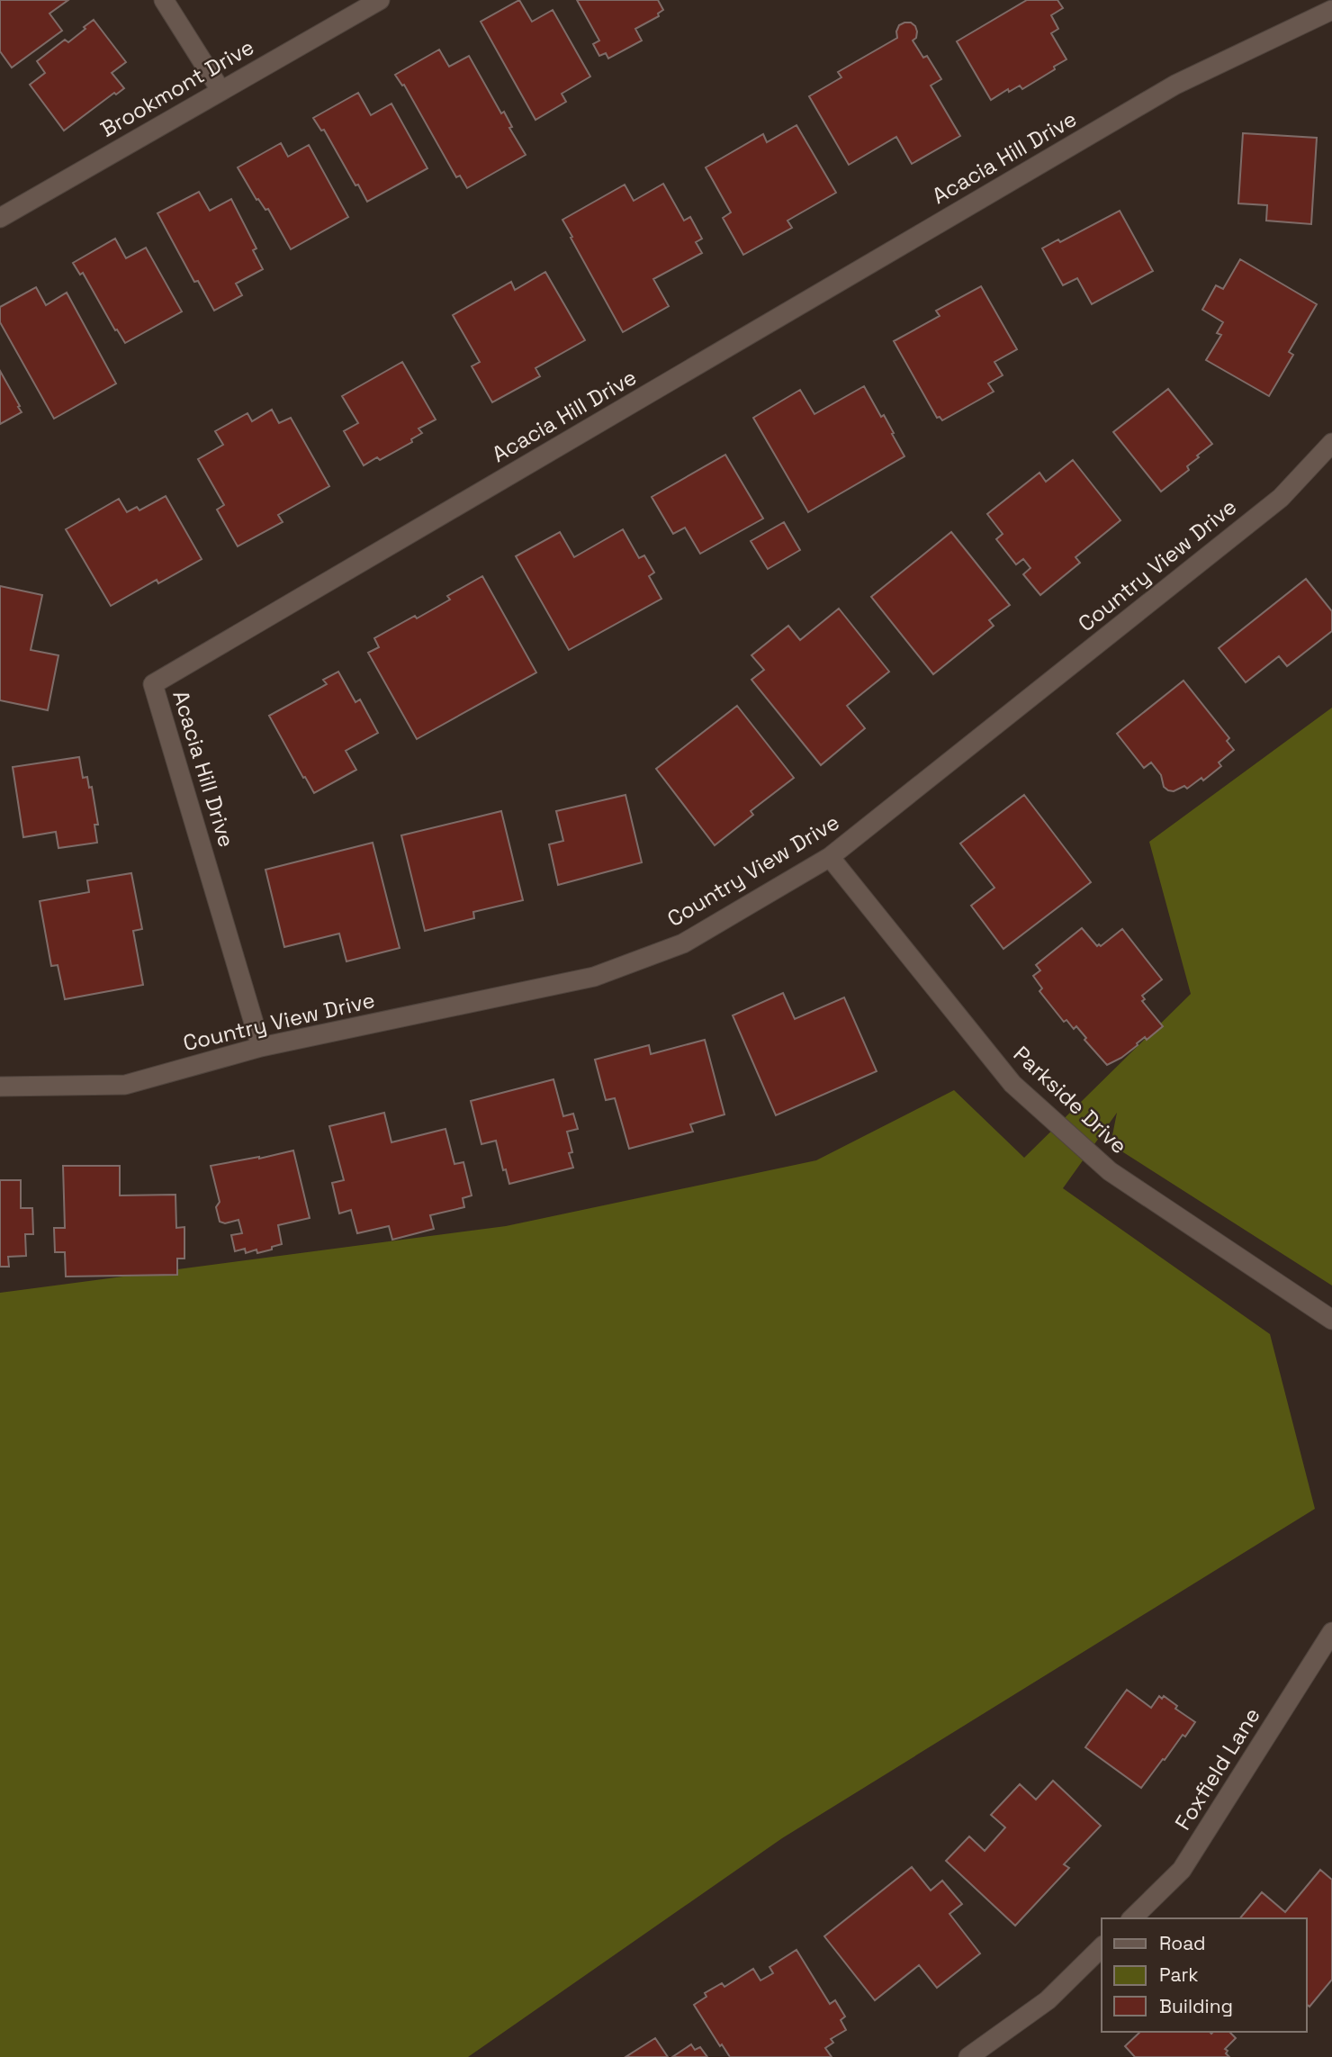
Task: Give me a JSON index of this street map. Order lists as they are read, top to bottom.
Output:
{
  "streets": {
    "street": [
      "Brookmont Drive",
      "Acacia Hill Drive",
      "Country View Drive",
      "Parkside Drive",
      "Foxfield Lane"
    ]
  },
  "crossings": [
    ["Acacia Hill Drive", "Country View Drive"],
    ["Country View Drive", "Parkside Drive"]
  ],
  "legend": ["Road", "Park", "Building"]
}
